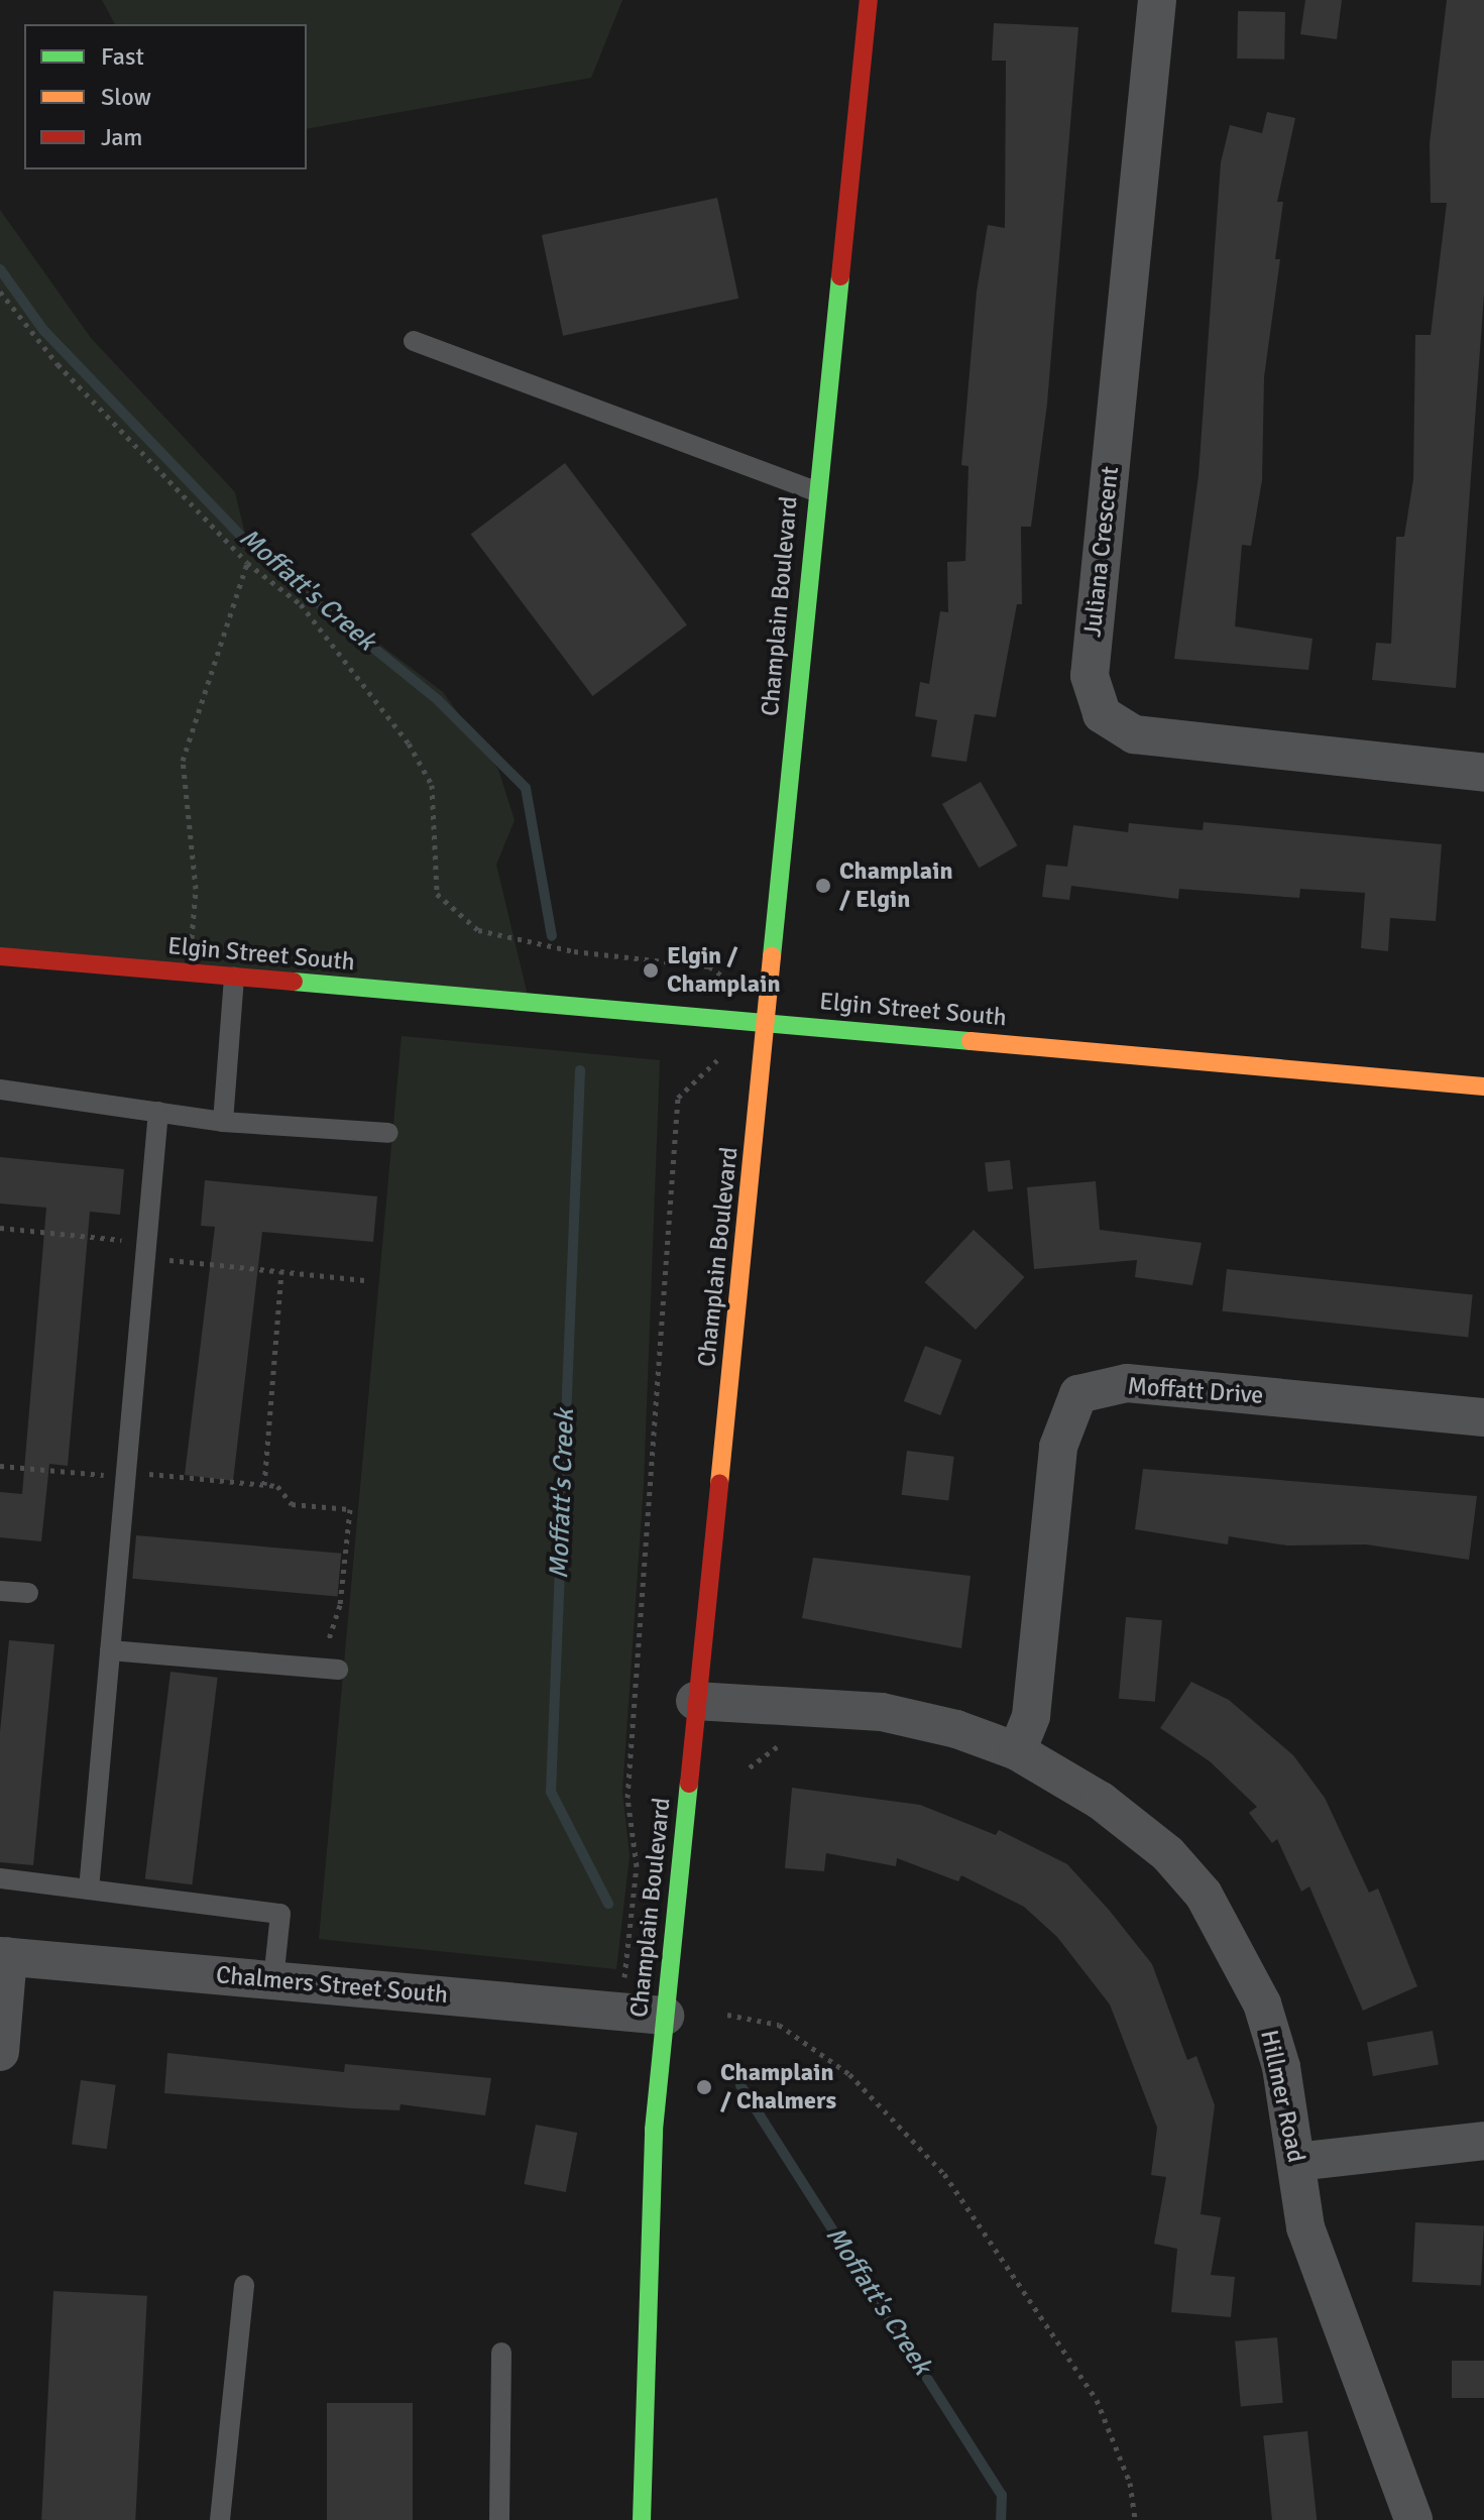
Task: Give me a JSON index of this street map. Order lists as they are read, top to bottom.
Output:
{
  "streets": {
    "street": [
      "Juliana Crescent",
      "Champlain Boulevard",
      "Elgin Street South",
      "Moffatt Drive",
      "Chalmers Street South",
      "Hillmer Road"
    ]
  },
  "crossings": [
    ["Champlain Boulevard", "Elgin Street South"],
    ["Champlain Boulevard", "Chalmers Street South"],
    ["Champlain Boulevard", "Hillmer Road"],
    ["Moffatt Drive", "Hillmer Road"]
  ],
  "water": ["Moffatt's Creek"],
  "places": ["Champlain / Elgin", "Elgin / Champlain", "Champlain / Chalmers"],
  "legend": ["Fast", "Slow", "Jam"]
}
